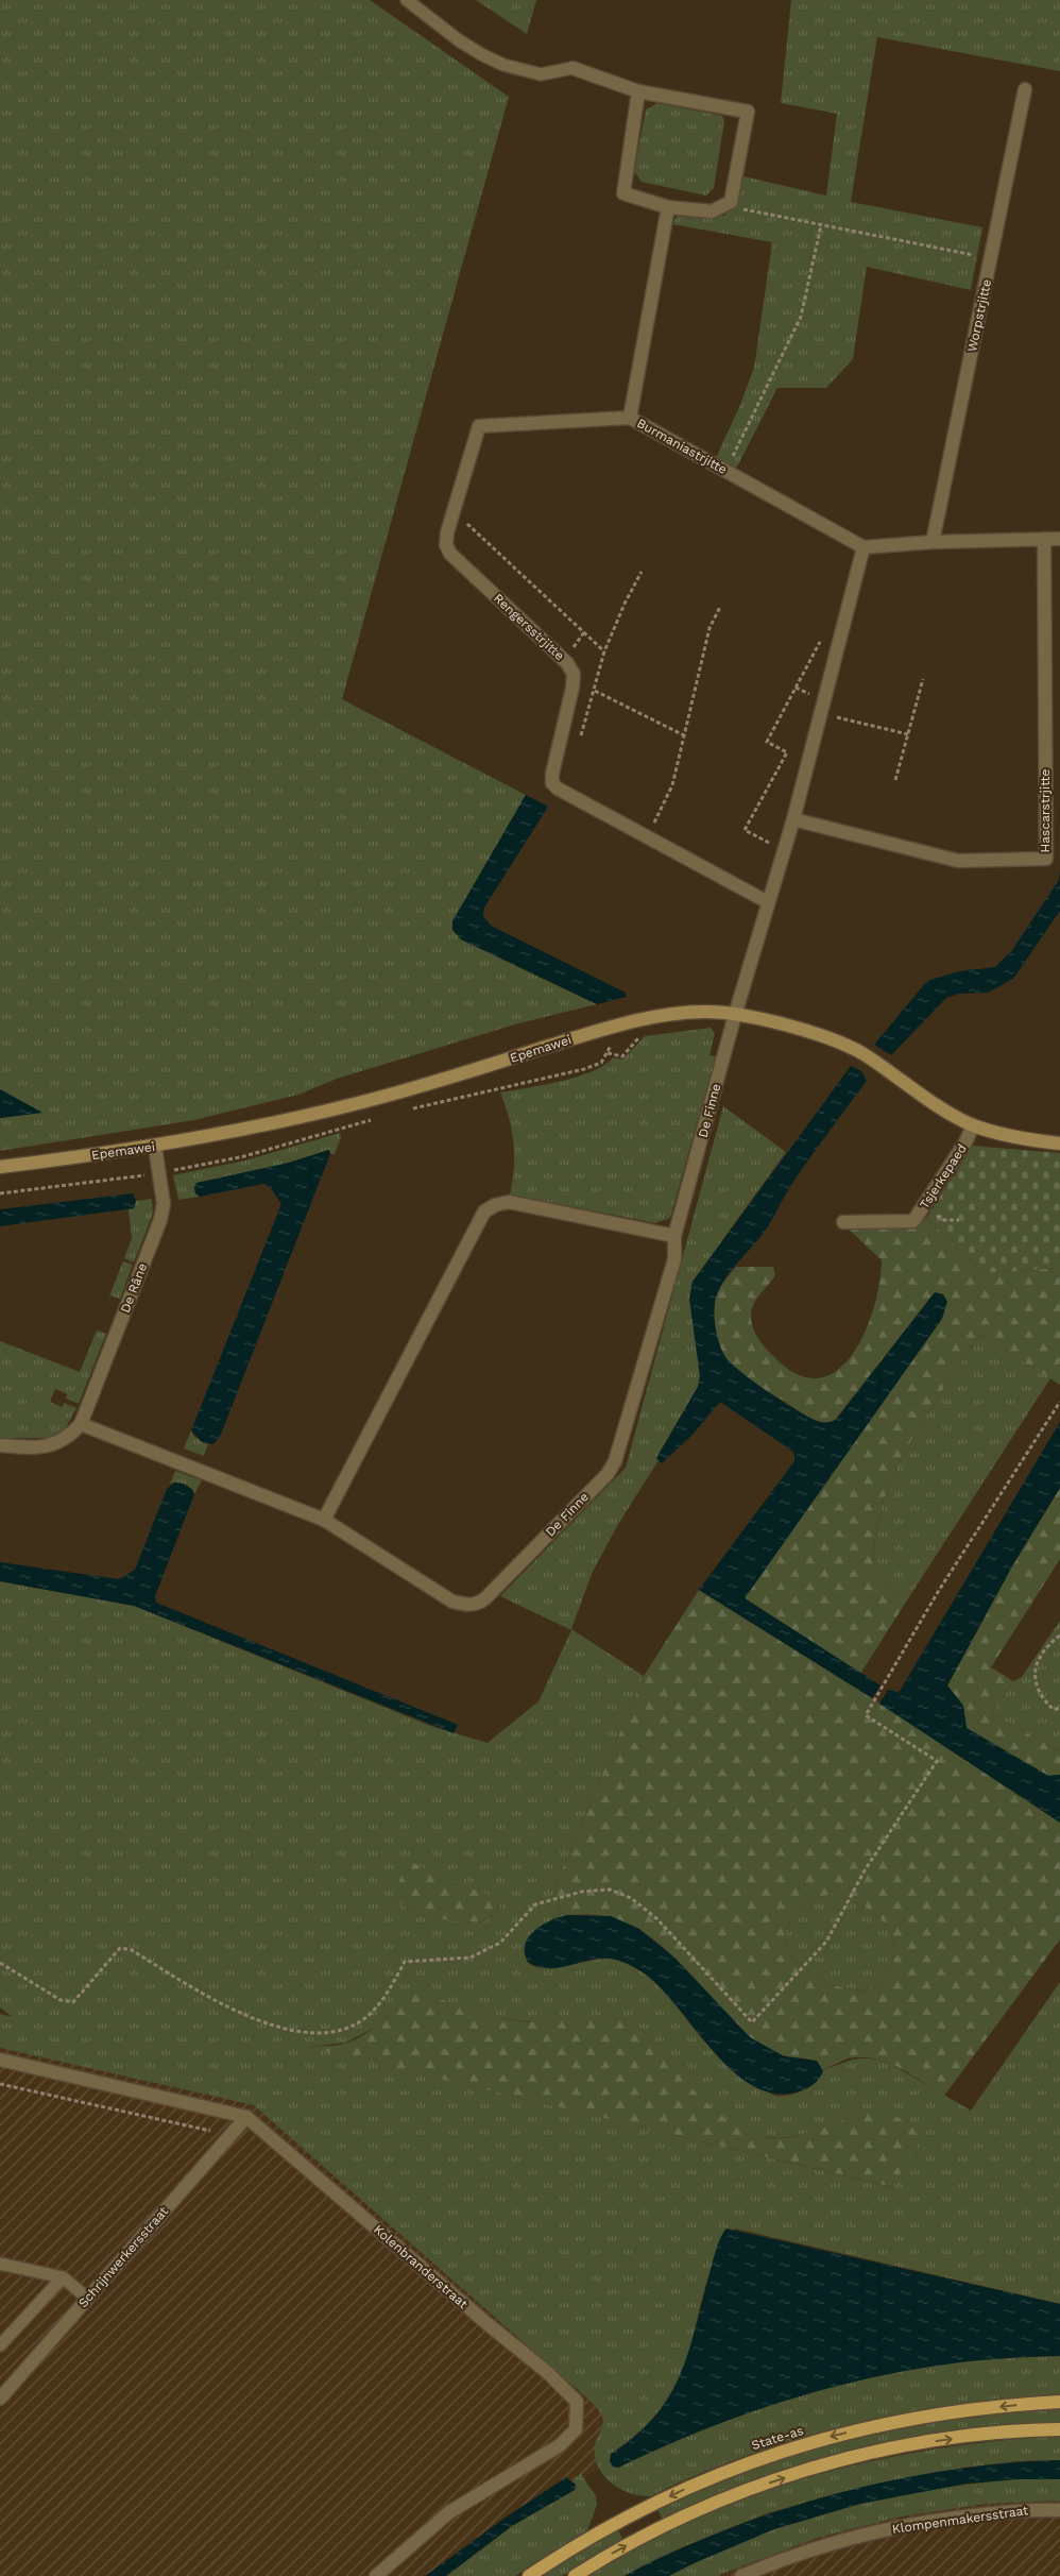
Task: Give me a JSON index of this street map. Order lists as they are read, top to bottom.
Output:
{
  "streets": {
    "main road": ["State-as"],
    "street": [
      "Worpstrjitte",
      "Burmaniastrjitte",
      "Rengersstrjitte",
      "Hascarstrjitte",
      "Epemawei",
      "De Finne",
      "Tsjerkepaed",
      "De Râne",
      "Schrijnwerkersstraat",
      "Kolenbranderstraat",
      "Klompenmakersstraat"
    ]
  },
  "crossings": [
    ["Burmaniastrjitte", "Rengersstrjitte"],
    ["Epemawei", "De Finne"],
    ["Epemawei", "Tsjerkepaed"],
    ["Epemawei", "De Râne"],
    ["De Finne", "De Râne"],
    ["Schrijnwerkersstraat", "Kolenbranderstraat"]
  ]
}
